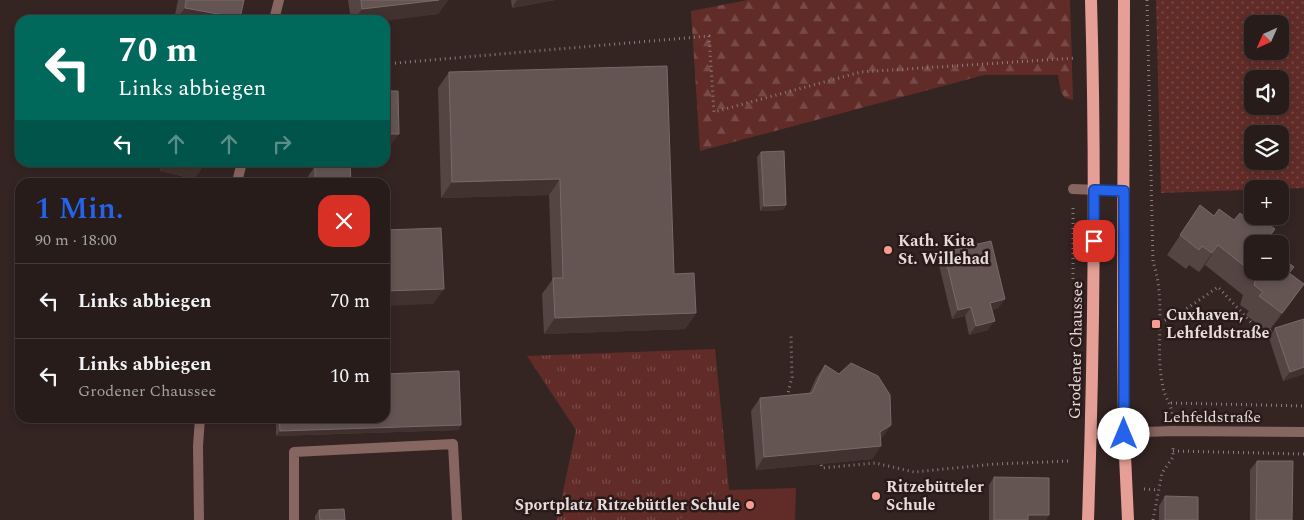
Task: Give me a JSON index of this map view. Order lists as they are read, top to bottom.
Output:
{
  "streets": {
    "main road": ["Grodener Chaussee"],
    "street": ["Lehfeldstraße"]
  },
  "crossings": [
    ["Grodener Chaussee", "Lehfeldstraße"]
  ],
  "places": {
    "other": ["Kath. Kita St. Willehad", "Ritzebütteler Schule", "Sportplatz Ritzebüttler Schule"],
    "transit": ["Cuxhaven, Lehfeldstraße"]
  },
  "north": "bottom left",
  "page": {
    "map_buttons": ["+", "−"],
    "turn": ["70 m", "Links abbiegen"],
    "heading": ["1 Min.", "90 m · 18:00"],
    "list": [
      {
        "name": "Links abbiegen",
        "value": "70 m"
      },
      {
        "name": "Links abbiegen",
        "note": "Grodener Chaussee",
        "value": "10 m"
      }
    ]
  }
}
